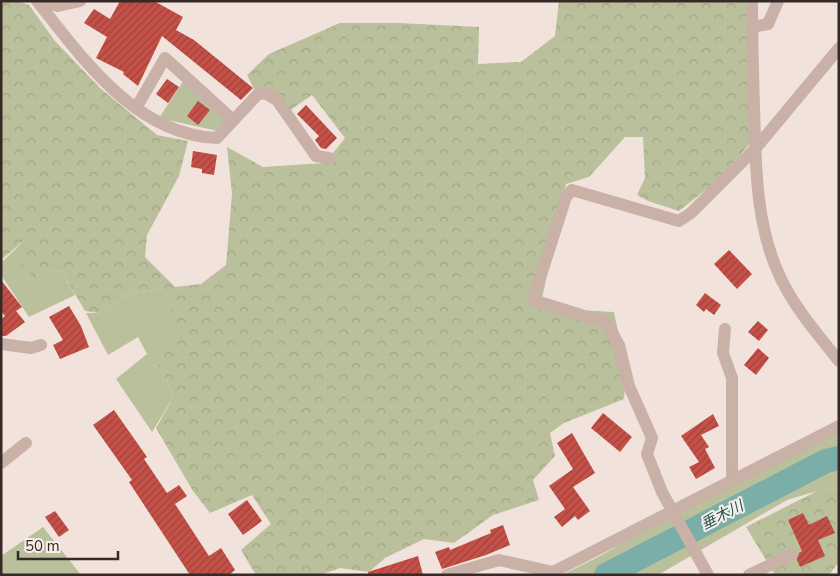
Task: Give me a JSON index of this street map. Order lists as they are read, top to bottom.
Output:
{
  "water": ["垂木川"],
  "scale_bar": "50 m"
}
